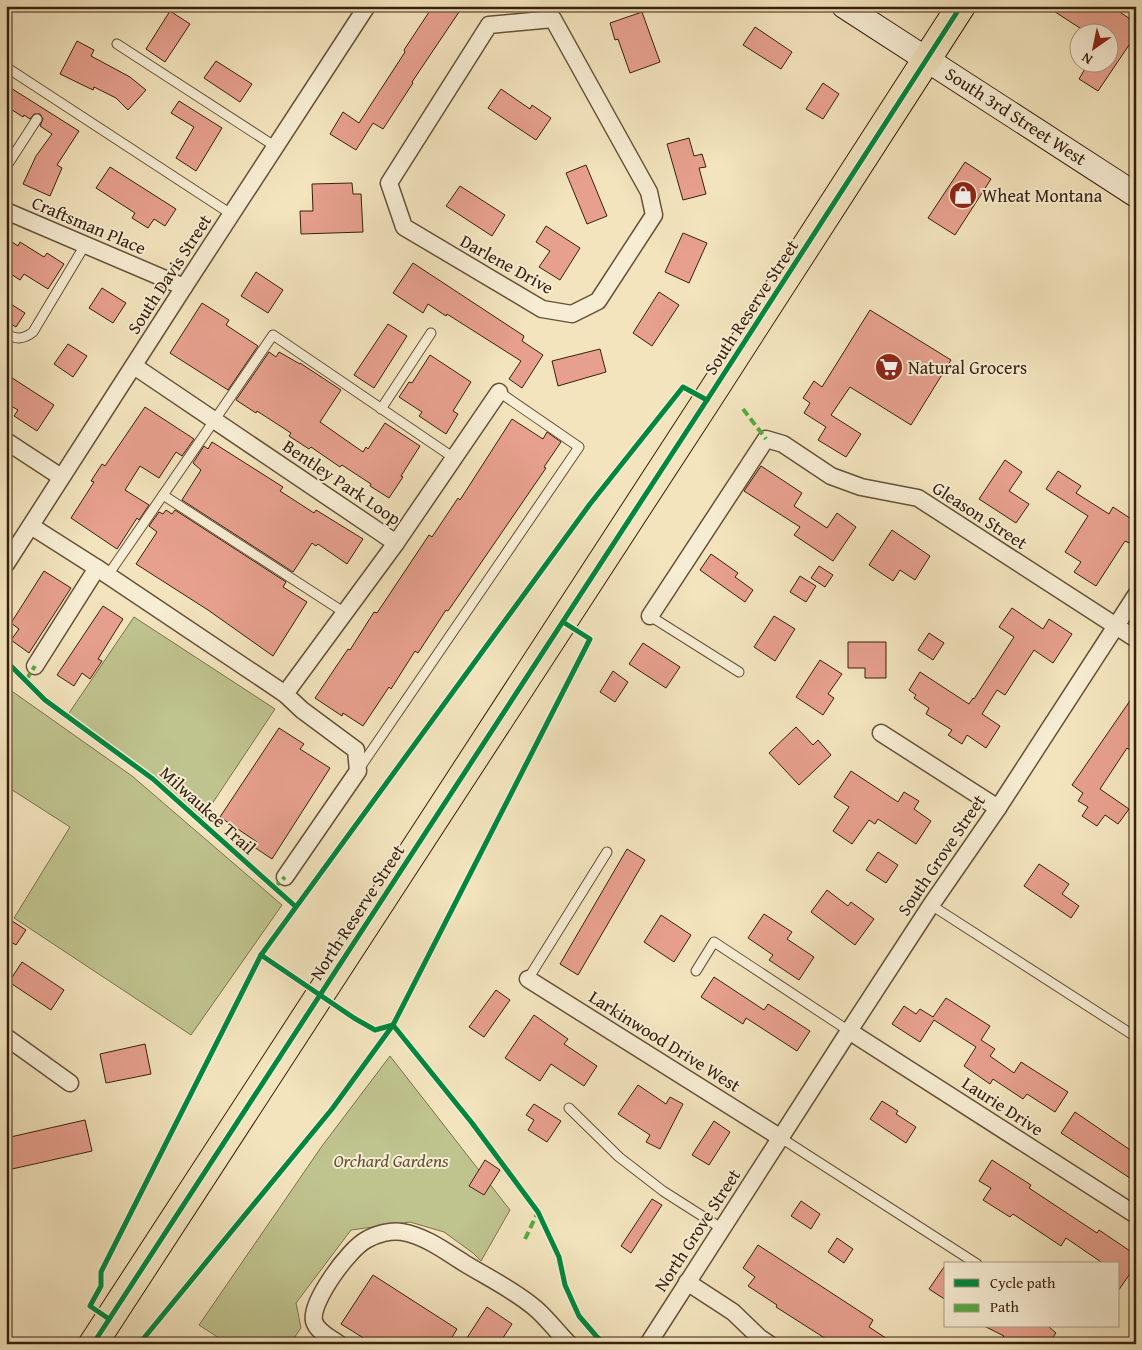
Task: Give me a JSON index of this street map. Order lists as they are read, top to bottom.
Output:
{
  "streets": {
    "highway": ["South Reserve Street", "North Reserve Street"],
    "street": [
      "South 3rd Street West",
      "Craftsman Place",
      "Darlene Drive",
      "South Davis Street",
      "Bentley Park Loop",
      "Gleason Street",
      "South Grove Street",
      "Larkinwood Drive West",
      "Laurie Drive",
      "North Grove Street"
    ],
    "cycle path": ["Milwaukee Trail"]
  },
  "crossings": [
    ["South 3rd Street West", "South Reserve Street"],
    ["Craftsman Place", "South Davis Street"],
    ["South Davis Street", "Bentley Park Loop"],
    ["South Reserve Street", "North Reserve Street"],
    ["Gleason Street", "South Grove Street"],
    ["South Grove Street", "Larkinwood Drive West"],
    ["South Grove Street", "Laurie Drive"],
    ["South Grove Street", "North Grove Street"],
    ["Larkinwood Drive West", "North Grove Street"]
  ],
  "parks": ["Orchard Gardens"],
  "places": {
    "shop": ["Wheat Montana"],
    "supermarket": ["Natural Grocers"]
  },
  "legend": ["Cycle path", "Path"],
  "north": "bottom left"
}
